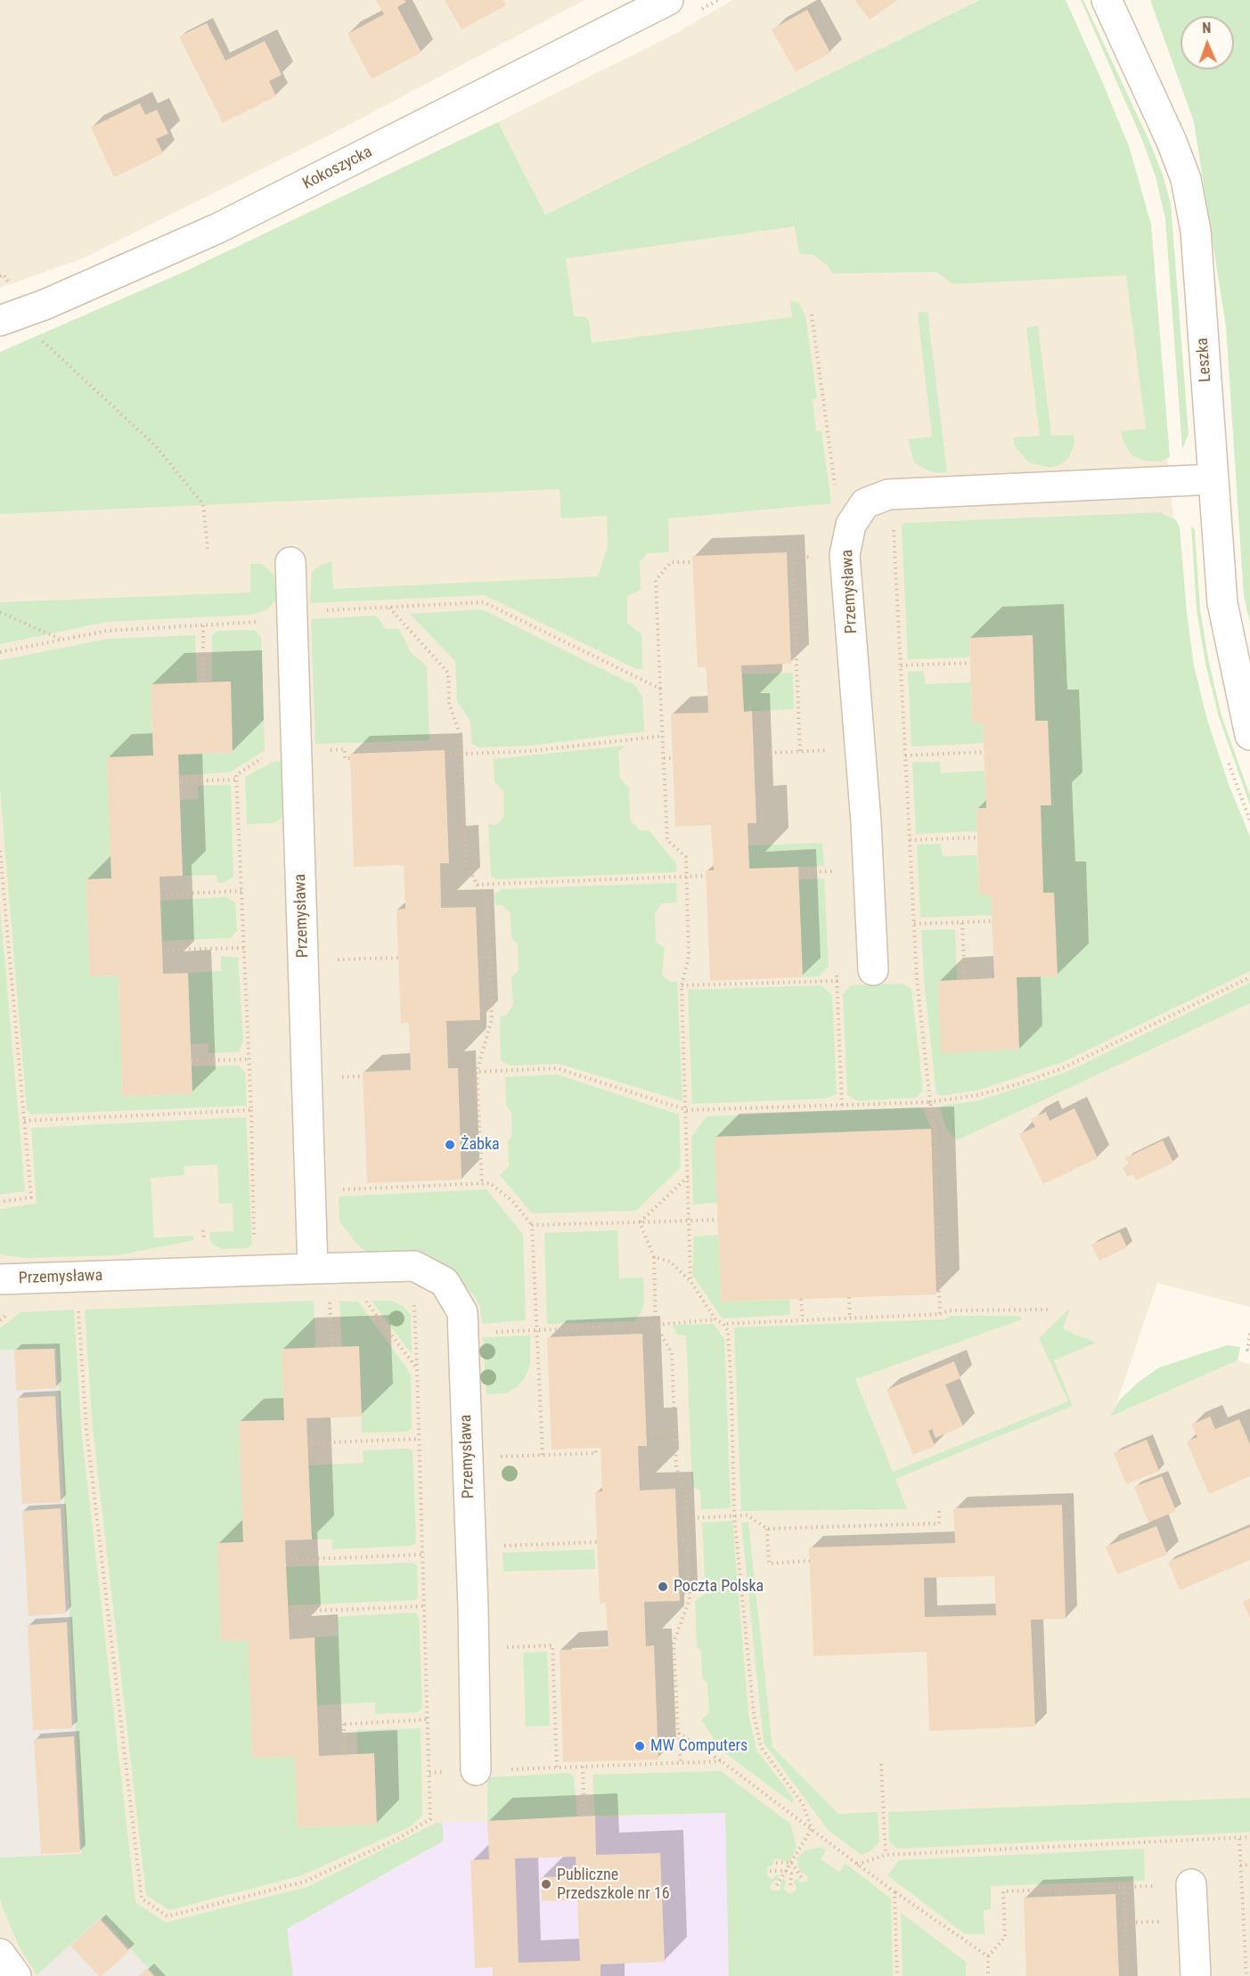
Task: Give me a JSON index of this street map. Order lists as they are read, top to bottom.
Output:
{
  "streets": {
    "street": ["Kokoszycka", "Leszka", "Przemysława"]
  },
  "crossings": [
    ["Leszka", "Przemysława"]
  ],
  "places": [
    "Żabka",
    "Poczta Polska",
    "MW Computers",
    "Publiczne Przedszkole nr 16"
  ],
  "north": "top"
}
